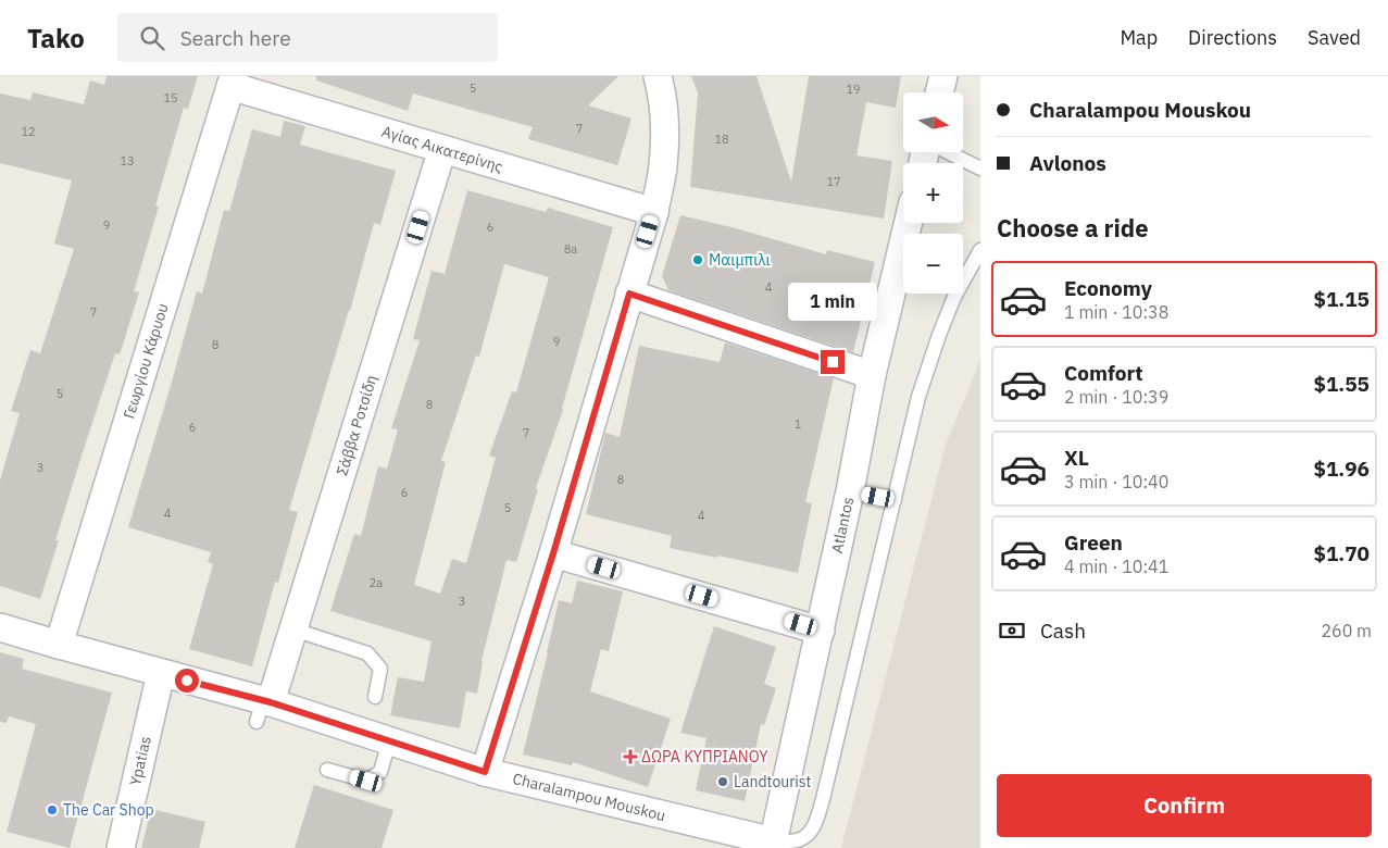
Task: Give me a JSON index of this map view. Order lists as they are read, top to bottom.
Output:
{
  "streets": {
    "street": [
      "Αγίας Αικατερίνης",
      "Γεωργίου Κάρυου",
      "Σάββα Ροτσίδη",
      "Atlantos",
      "Ypatias",
      "Charalampou Mouskou"
    ]
  },
  "crossings": [
    ["Αγίας Αικατερίνης", "Γεωργίου Κάρυου"],
    ["Αγίας Αικατερίνης", "Σάββα Ροτσίδη"],
    ["Γεωργίου Κάρυου", "Charalampou Mouskou"],
    ["Σάββα Ροτσίδη", "Charalampou Mouskou"],
    ["Atlantos", "Charalampou Mouskou"],
    ["Ypatias", "Charalampou Mouskou"]
  ],
  "places": {
    "other": ["Μαιμπιλι", "Landtourist", "The Car Shop"],
    "health": ["ΔΩΡΑ ΚΥΠΡΙΑΝΟΥ"]
  },
  "house_numbers": [
    "5",
    "19",
    "15",
    "7",
    "12",
    "18",
    "13",
    "17",
    "9",
    "6",
    "8a",
    "4",
    "7",
    "9",
    "8",
    "5",
    "8",
    "1",
    "6",
    "7",
    "3",
    "8",
    "6",
    "5",
    "4",
    "4",
    "2a",
    "3"
  ],
  "north": "right",
  "page": {
    "header": "Tako",
    "search": "Search here",
    "nav": ["Map", "Directions", "Saved"],
    "banner": ["Charalampou Mouskou", "Avlonos"],
    "map_buttons": ["+", "−"],
    "heading": "Choose a ride",
    "list": [
      {
        "name": "Economy",
        "note": "1 min · 10:38",
        "value": "$1.15"
      },
      {
        "name": "Comfort",
        "note": "2 min · 10:39",
        "value": "$1.55"
      },
      {
        "name": "XL",
        "note": "3 min · 10:40",
        "value": "$1.96"
      },
      {
        "name": "Green",
        "note": "4 min · 10:41",
        "value": "$1.70"
      }
    ],
    "bubble": "1 min",
    "pay": ["Cash", "260 m"],
    "buttons": "Confirm"
  }
}
